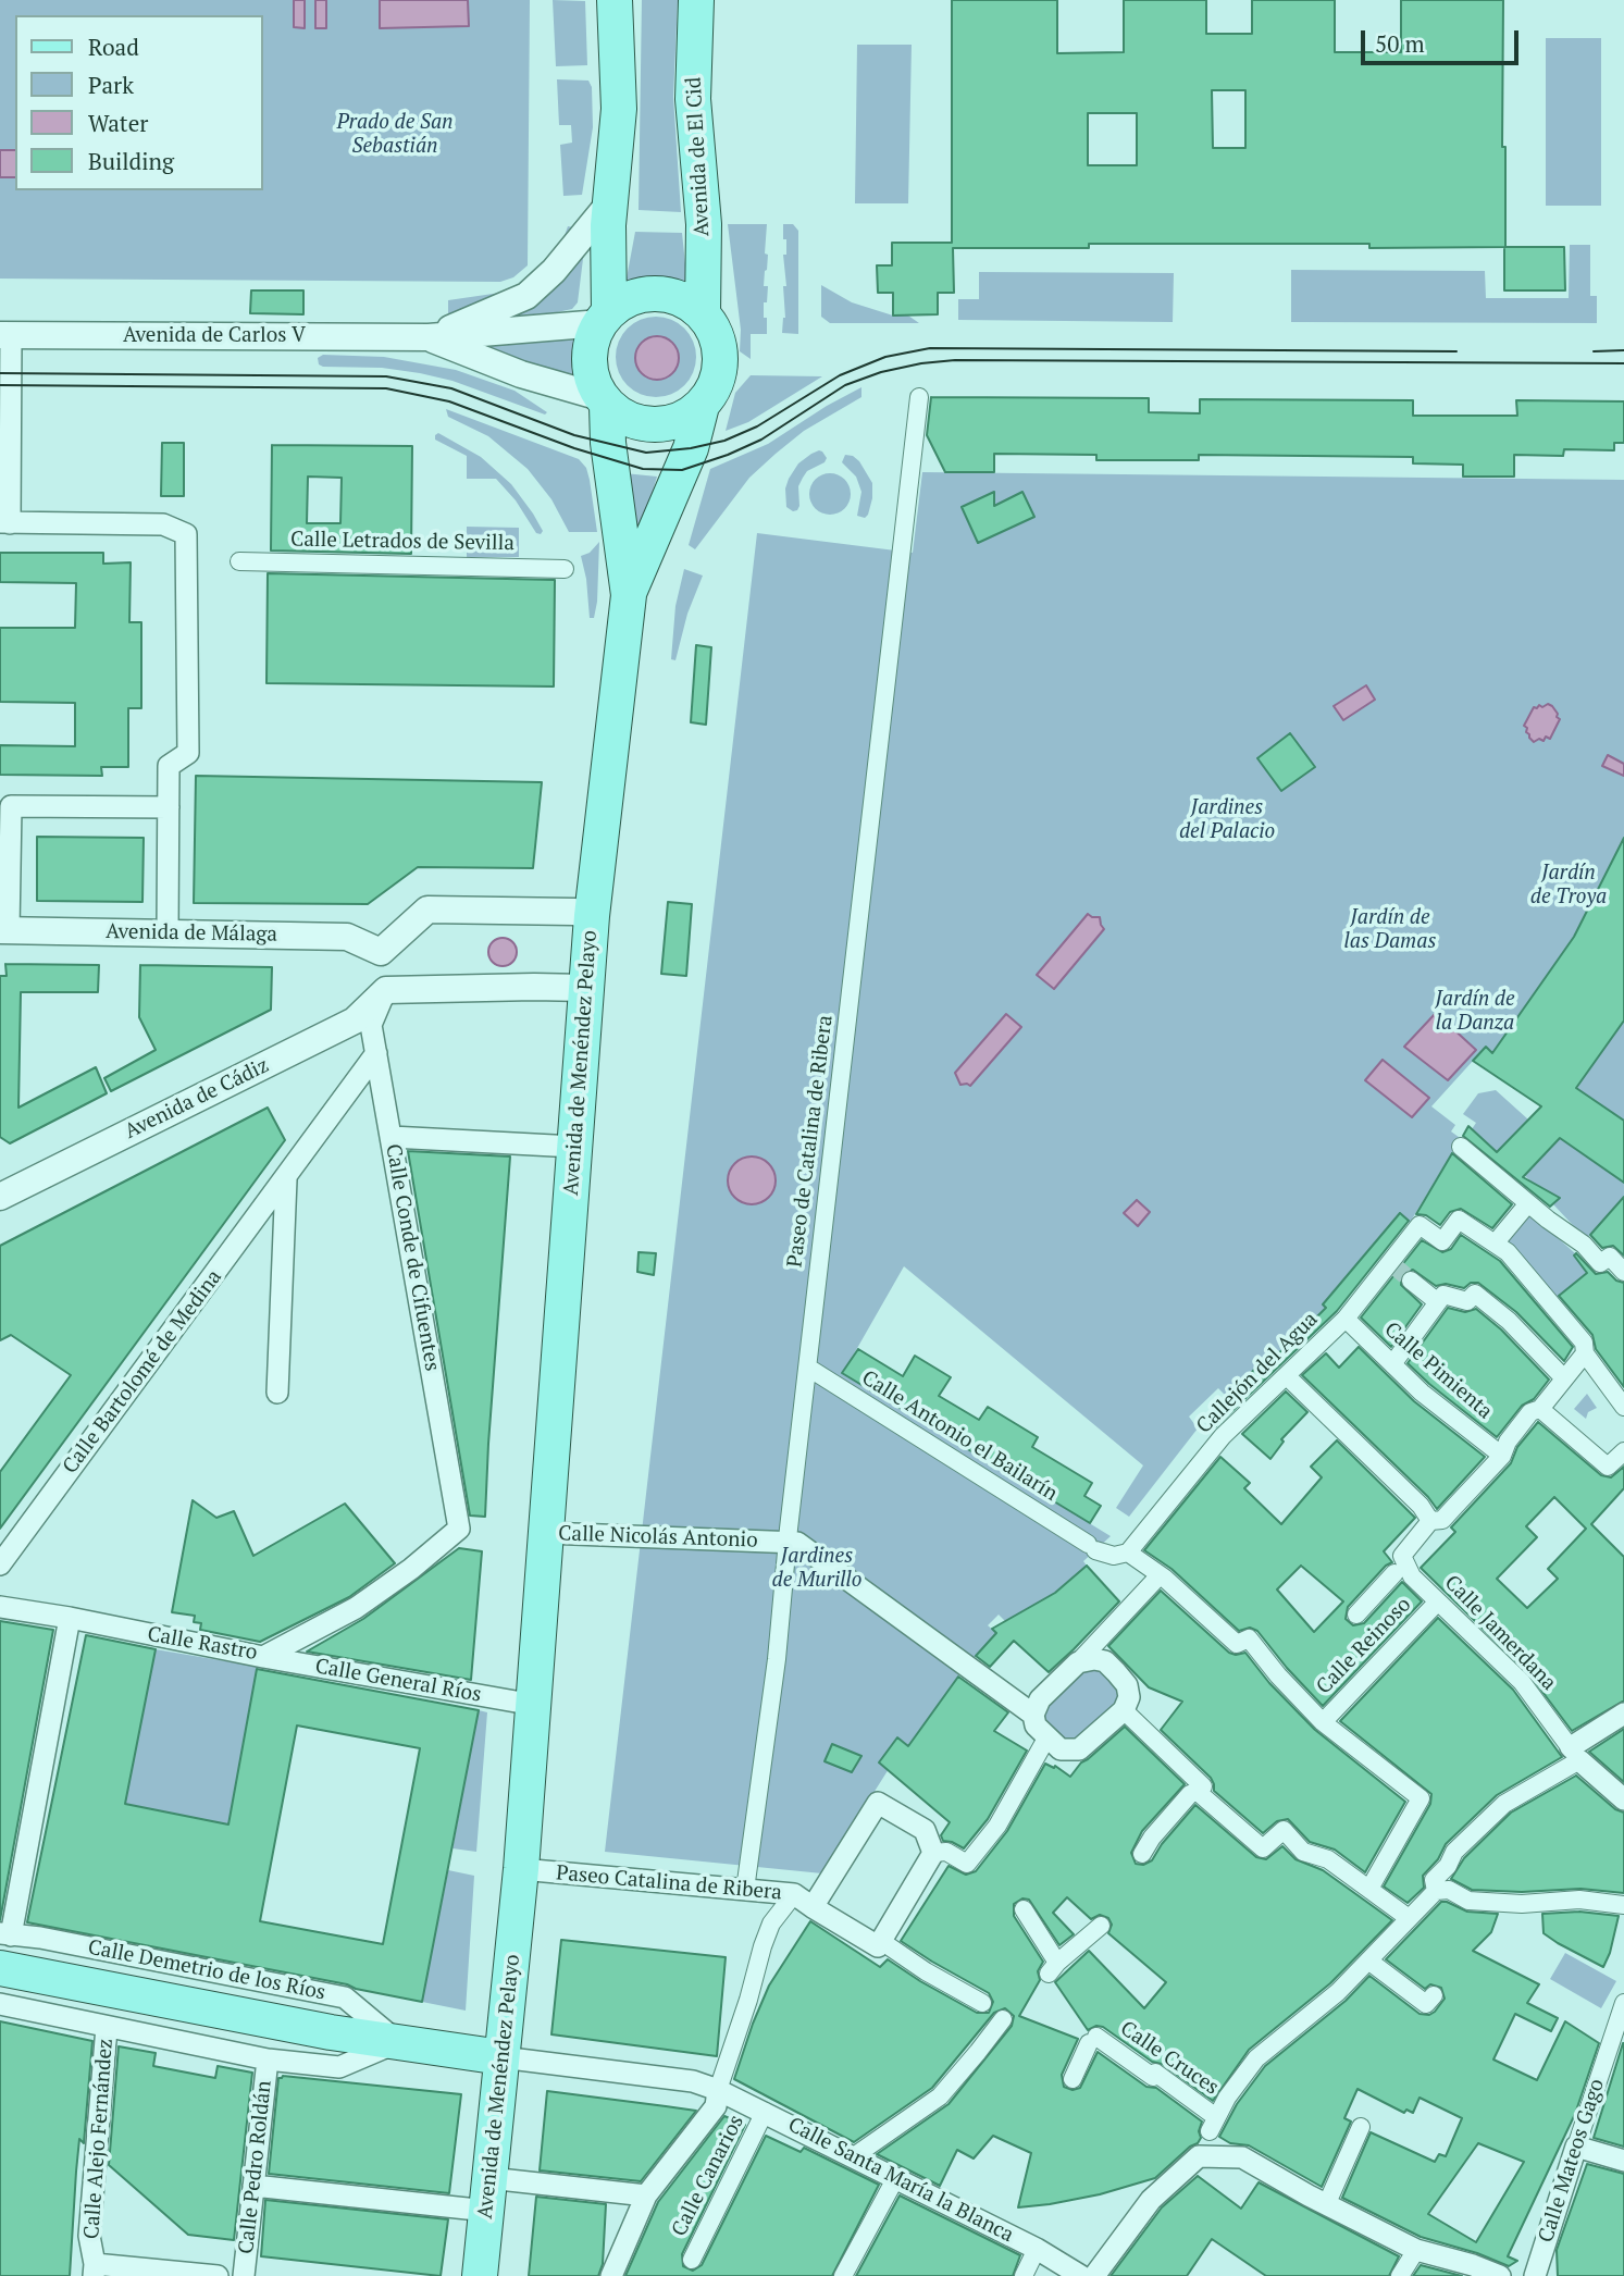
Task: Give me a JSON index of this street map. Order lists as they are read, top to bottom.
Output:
{
  "streets": {
    "main road": ["Avenida de El Cid", "Avenida de Menéndez Pelayo", "Calle Demetrio de los Ríos"],
    "street": [
      "Avenida de Carlos V",
      "Calle Letrados de Sevilla",
      "Avenida de Málaga",
      "Avenida de Cádiz",
      "Paseo de Catalina de Ribera",
      "Calle Conde de Cifuentes",
      "Calle Pimienta",
      "Calle Bartolomé de Medina",
      "Callejón del Agua",
      "Calle Antonio el Bailarín",
      "Calle Nicolás Antonio",
      "Calle Jamerdana",
      "Calle Rastro",
      "Calle Reinoso",
      "Calle General Ríos",
      "Paseo Catalina de Ribera",
      "Calle Cruces",
      "Calle Alejo Fernández",
      "Calle Mateos Gago",
      "Calle Pedro Roldán",
      "Calle Canarios",
      "Calle Santa María la Blanca"
    ]
  },
  "crossings": [
    ["Avenida de El Cid", "Avenida de Carlos V"],
    ["Avenida de Menéndez Pelayo", "Calle Nicolás Antonio"],
    ["Avenida de Menéndez Pelayo", "Calle General Ríos"],
    ["Avenida de Menéndez Pelayo", "Paseo Catalina de Ribera"],
    ["Avenida de Menéndez Pelayo", "Calle Demetrio de los Ríos"],
    ["Avenida de Menéndez Pelayo", "Calle Santa María la Blanca"],
    ["Avenida de Cádiz", "Calle Conde de Cifuentes"],
    ["Paseo de Catalina de Ribera", "Calle Antonio el Bailarín"],
    ["Paseo de Catalina de Ribera", "Calle Nicolás Antonio"],
    ["Paseo de Catalina de Ribera", "Paseo Catalina de Ribera"],
    ["Calle Conde de Cifuentes", "Calle Bartolomé de Medina"],
    ["Calle Conde de Cifuentes", "Calle Rastro"],
    ["Calle Pimienta", "Callejón del Agua"],
    ["Callejón del Agua", "Calle Antonio el Bailarín"],
    ["Calle Jamerdana", "Calle Reinoso"],
    ["Calle Rastro", "Calle General Ríos"],
    ["Calle Demetrio de los Ríos", "Calle Santa María la Blanca"],
    ["Calle Canarios", "Calle Santa María la Blanca"]
  ],
  "parks": [
    "Prado de San Sebastián",
    "Jardines del Palacio",
    "Jardín de Troya",
    "Jardín de las Damas",
    "Jardín de la Danza",
    "Jardines de Murillo"
  ],
  "legend": [
    "Road",
    "Park",
    "Water",
    "Building"
  ],
  "scale_bar": "50 m"
}
